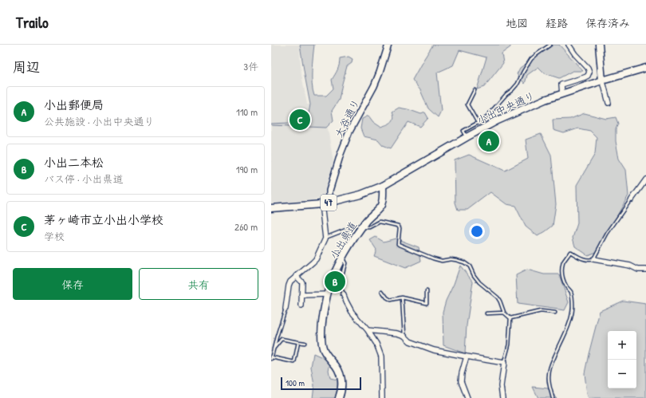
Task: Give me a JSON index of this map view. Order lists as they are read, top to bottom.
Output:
{
  "streets": {
    "main road": ["小出中央通り", "47", "小出県道"],
    "street": ["大谷通り"]
  },
  "crossings": [
    ["小出中央通り", "47"],
    ["小出中央通り", "小出県道"],
    ["大谷通り", "47"],
    ["47", "小出県道"]
  ],
  "scale_bar": "100 m",
  "page": {
    "header": "Trailo",
    "nav": ["地図", "経路", "保存済み"],
    "heading": ["周辺", "3件"],
    "list": [
      {
        "mark": "A",
        "name": "小出郵便局",
        "note": "公共施設 · 小出中央通り",
        "value": "110 m"
      },
      {
        "mark": "B",
        "name": "小出二本松",
        "note": "バス停 · 小出県道",
        "value": "190 m"
      },
      {
        "mark": "C",
        "name": "茅ヶ崎市立小出小学校",
        "note": "学校",
        "value": "260 m"
      }
    ],
    "pins": ["C", "A", "B"],
    "buttons": ["保存", "共有"],
    "map_buttons": ["+", "−"],
    "scale": "100 m"
  }
}
